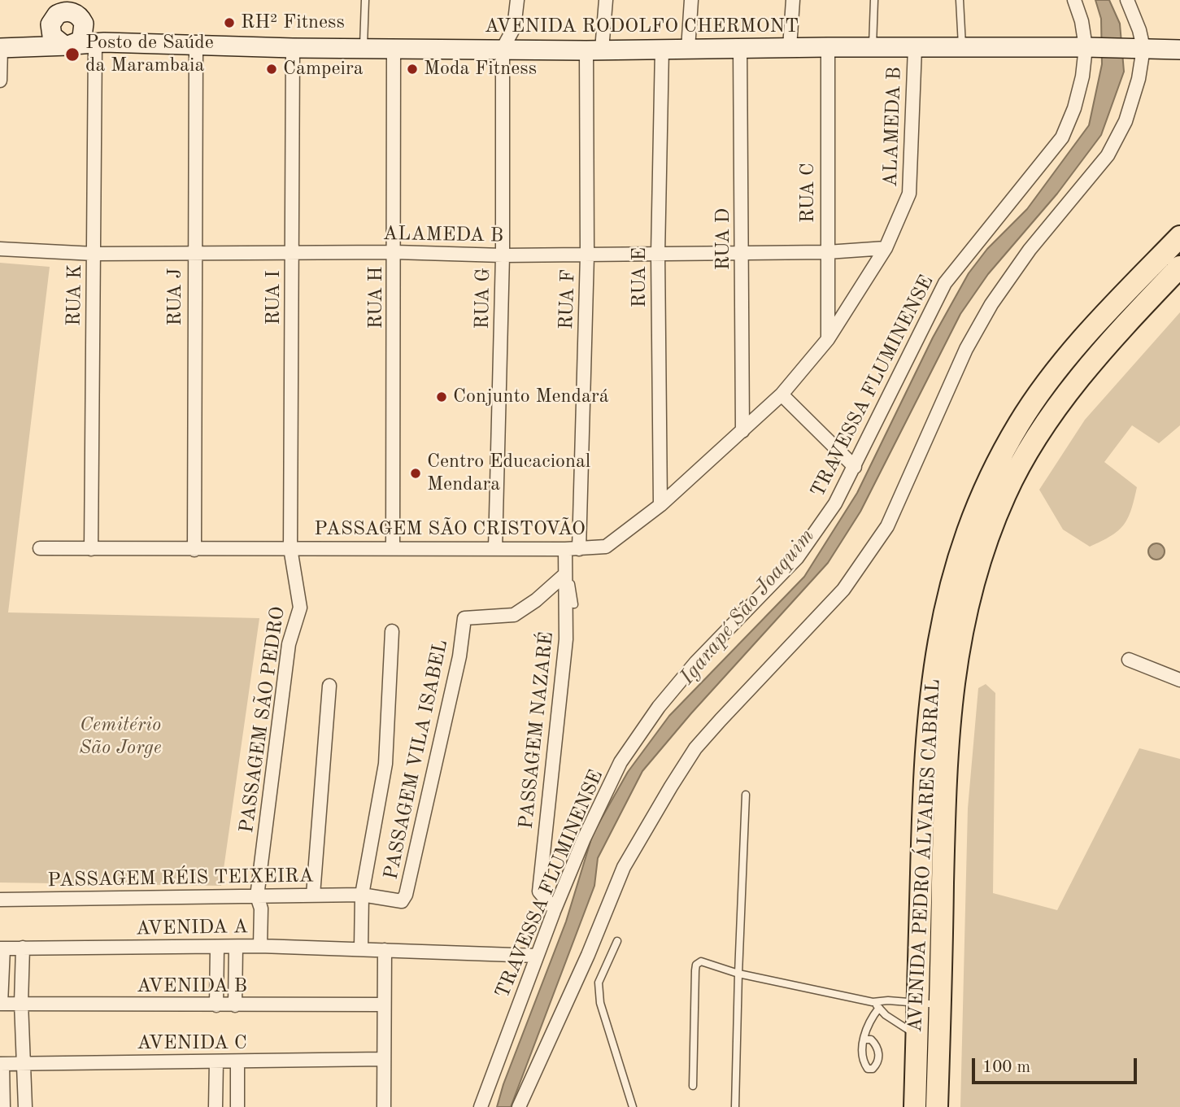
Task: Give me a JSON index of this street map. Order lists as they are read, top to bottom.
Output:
{
  "streets": {
    "main road": ["AVENIDA RODOLFO CHERMONT", "AVENIDA PEDRO ÁLVARES CABRAL"],
    "street": [
      "ALAMEDA B",
      "RUA C",
      "RUA D",
      "RUA E",
      "RUA K",
      "RUA J",
      "RUA I",
      "RUA H",
      "RUA G",
      "RUA F",
      "TRAVESSA FLUMINENSE",
      "PASSAGEM SÃO CRISTOVÃO",
      "PASSAGEM SÃO PEDRO",
      "PASSAGEM NAZARÉ",
      "PASSAGEM VILA ISABEL",
      "PASSAGEM RÉIS TEIXEIRA",
      "AVENIDA A",
      "AVENIDA B",
      "AVENIDA C"
    ]
  },
  "crossings": [
    ["AVENIDA RODOLFO CHERMONT", "ALAMEDA B"],
    ["AVENIDA RODOLFO CHERMONT", "RUA C"],
    ["AVENIDA RODOLFO CHERMONT", "RUA D"],
    ["AVENIDA RODOLFO CHERMONT", "RUA E"],
    ["AVENIDA RODOLFO CHERMONT", "RUA K"],
    ["AVENIDA RODOLFO CHERMONT", "RUA J"],
    ["AVENIDA RODOLFO CHERMONT", "RUA I"],
    ["AVENIDA RODOLFO CHERMONT", "RUA H"],
    ["AVENIDA RODOLFO CHERMONT", "RUA G"],
    ["AVENIDA RODOLFO CHERMONT", "RUA F"],
    ["AVENIDA RODOLFO CHERMONT", "TRAVESSA FLUMINENSE"],
    ["ALAMEDA B", "RUA C"],
    ["ALAMEDA B", "RUA D"],
    ["ALAMEDA B", "RUA E"],
    ["ALAMEDA B", "RUA K"],
    ["ALAMEDA B", "RUA J"],
    ["ALAMEDA B", "RUA I"],
    ["ALAMEDA B", "RUA H"],
    ["ALAMEDA B", "RUA G"],
    ["ALAMEDA B", "RUA F"],
    ["ALAMEDA B", "PASSAGEM SÃO CRISTOVÃO"],
    ["RUA C", "PASSAGEM SÃO CRISTOVÃO"],
    ["RUA D", "PASSAGEM SÃO CRISTOVÃO"],
    ["RUA E", "PASSAGEM SÃO CRISTOVÃO"],
    ["RUA K", "PASSAGEM SÃO CRISTOVÃO"],
    ["RUA J", "PASSAGEM SÃO CRISTOVÃO"],
    ["RUA I", "PASSAGEM SÃO CRISTOVÃO"],
    ["RUA I", "PASSAGEM SÃO PEDRO"],
    ["RUA H", "PASSAGEM SÃO CRISTOVÃO"],
    ["RUA G", "PASSAGEM SÃO CRISTOVÃO"],
    ["RUA F", "PASSAGEM SÃO CRISTOVÃO"],
    ["TRAVESSA FLUMINENSE", "PASSAGEM NAZARÉ"],
    ["TRAVESSA FLUMINENSE", "AVENIDA A"],
    ["PASSAGEM SÃO CRISTOVÃO", "PASSAGEM SÃO PEDRO"],
    ["PASSAGEM SÃO CRISTOVÃO", "PASSAGEM NAZARÉ"],
    ["PASSAGEM SÃO PEDRO", "PASSAGEM RÉIS TEIXEIRA"],
    ["PASSAGEM SÃO PEDRO", "AVENIDA A"],
    ["PASSAGEM NAZARÉ", "PASSAGEM VILA ISABEL"],
    ["PASSAGEM VILA ISABEL", "PASSAGEM RÉIS TEIXEIRA"]
  ],
  "water": ["Igarapé São Joaquim"],
  "parks": ["Cemitério São Jorge"],
  "places": [
    "RH² Fitness",
    "Posto de Saúde da Marambaia",
    "Campeira",
    "Moda Fitness",
    "Conjunto Mendará",
    "Centro Educacional Mendara"
  ],
  "scale_bar": "100 m"
}
